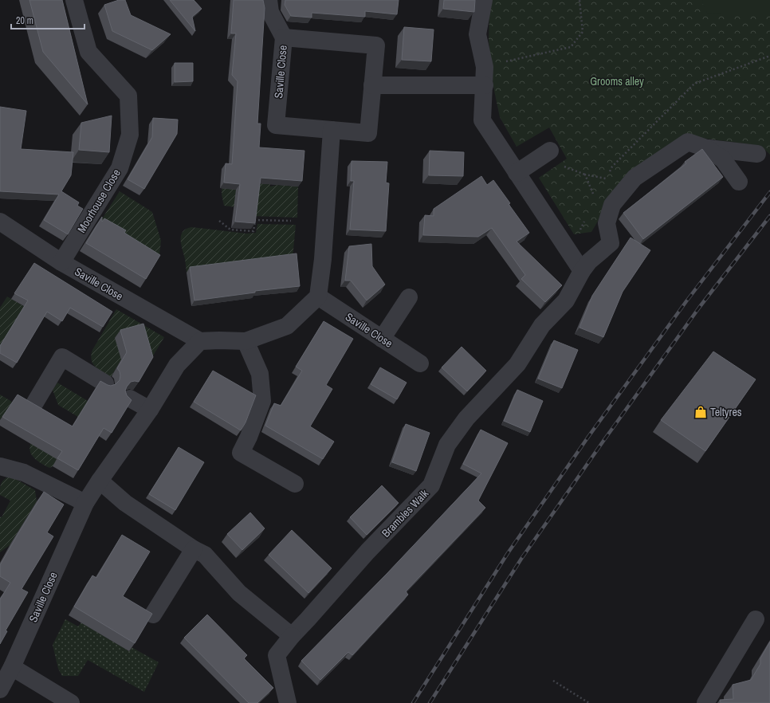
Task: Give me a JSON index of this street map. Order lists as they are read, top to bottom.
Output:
{
  "streets": {
    "street": ["Saville Close", "Moorhouse Close", "Brambles Walk"]
  },
  "crossings": [
    ["Saville Close", "Moorhouse Close"]
  ],
  "parks": ["Grooms alley"],
  "places": {
    "shop": ["Teltyres"]
  },
  "scale_bar": "20 m"
}
